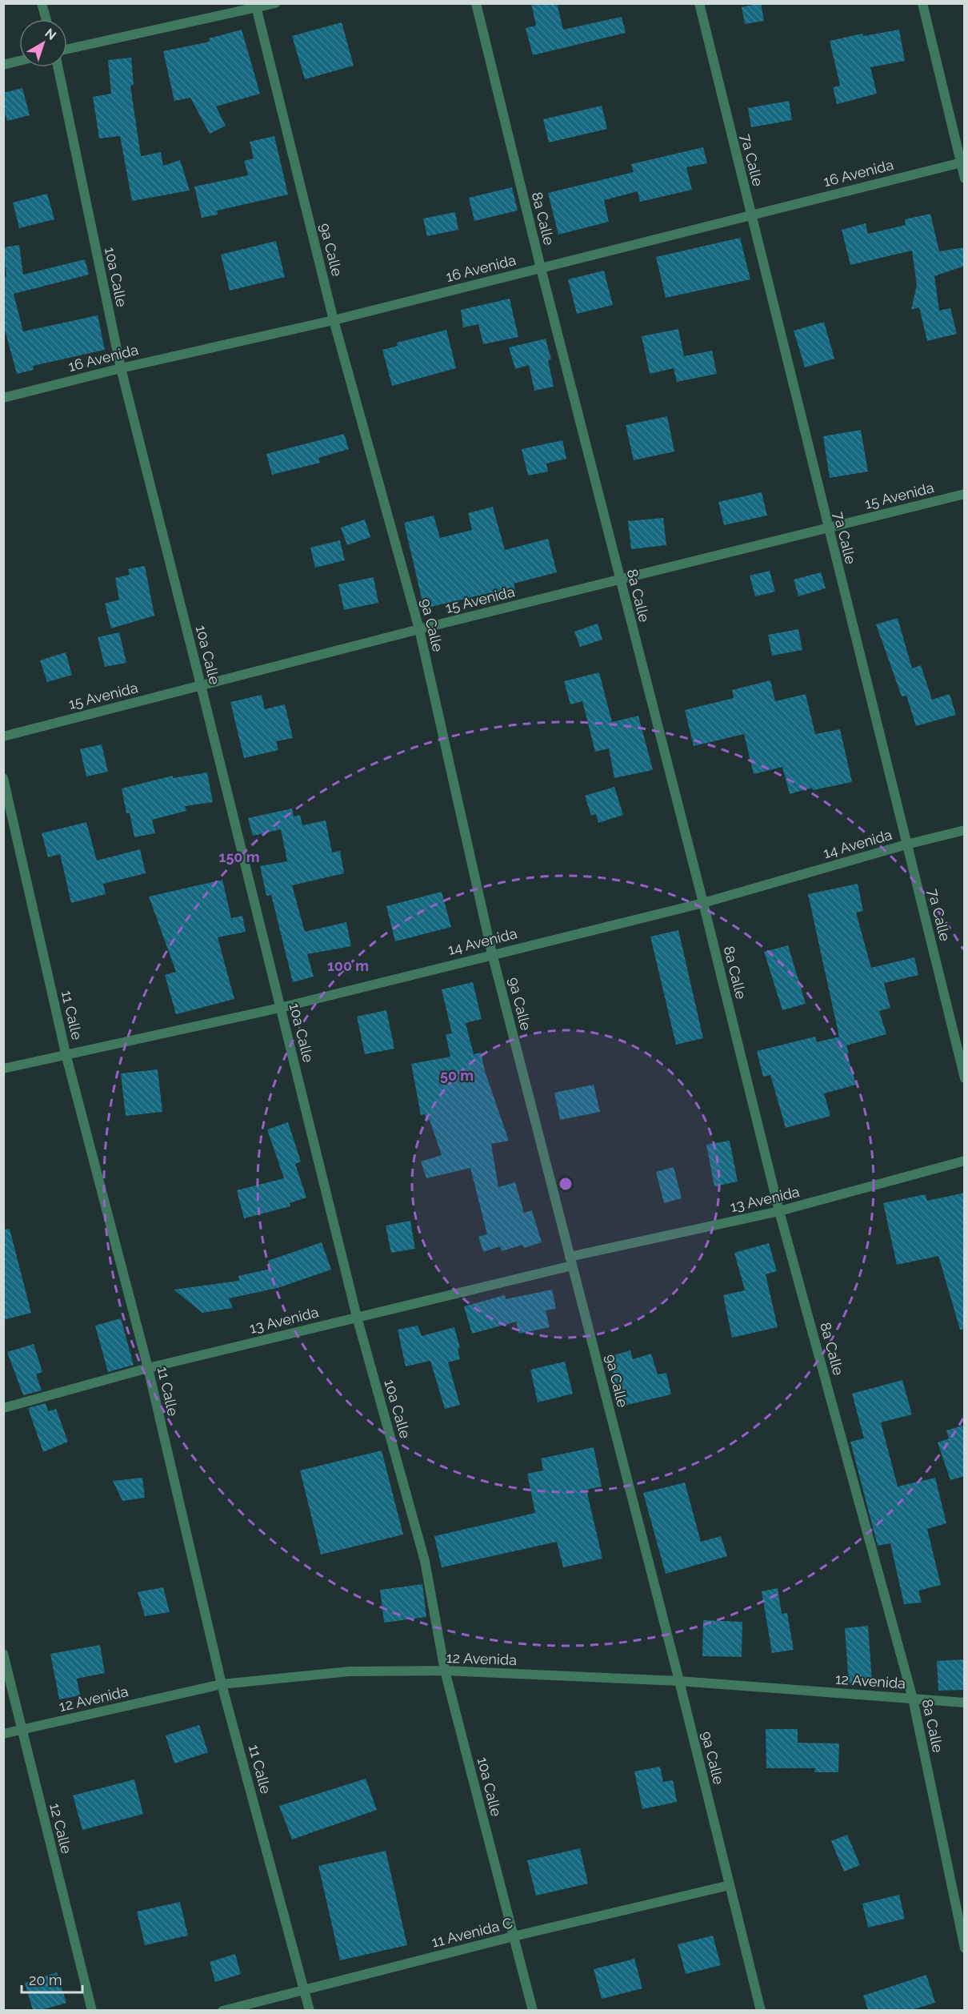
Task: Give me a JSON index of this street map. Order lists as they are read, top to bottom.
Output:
{
  "streets": {
    "street": [
      "7a Calle",
      "16 Avenida",
      "8a Calle",
      "9a Calle",
      "10a Calle",
      "15 Avenida",
      "14 Avenida",
      "11 Calle",
      "13 Avenida",
      "12 Avenida",
      "12 Calle",
      "11 Avenida C"
    ]
  },
  "crossings": [
    ["7a Calle", "16 Avenida"],
    ["7a Calle", "15 Avenida"],
    ["7a Calle", "14 Avenida"],
    ["16 Avenida", "8a Calle"],
    ["16 Avenida", "9a Calle"],
    ["16 Avenida", "10a Calle"],
    ["8a Calle", "15 Avenida"],
    ["8a Calle", "14 Avenida"],
    ["8a Calle", "13 Avenida"],
    ["8a Calle", "12 Avenida"],
    ["9a Calle", "15 Avenida"],
    ["9a Calle", "14 Avenida"],
    ["9a Calle", "13 Avenida"],
    ["9a Calle", "12 Avenida"],
    ["9a Calle", "11 Avenida C"],
    ["10a Calle", "15 Avenida"],
    ["10a Calle", "14 Avenida"],
    ["10a Calle", "13 Avenida"],
    ["10a Calle", "12 Avenida"],
    ["10a Calle", "11 Avenida C"],
    ["14 Avenida", "11 Calle"],
    ["11 Calle", "13 Avenida"],
    ["11 Calle", "12 Avenida"],
    ["11 Calle", "11 Avenida C"],
    ["12 Avenida", "12 Calle"]
  ],
  "scale_bar": "20 m",
  "north": "top right",
  "rings": ["150 m", "100 m", "50 m"]
}
